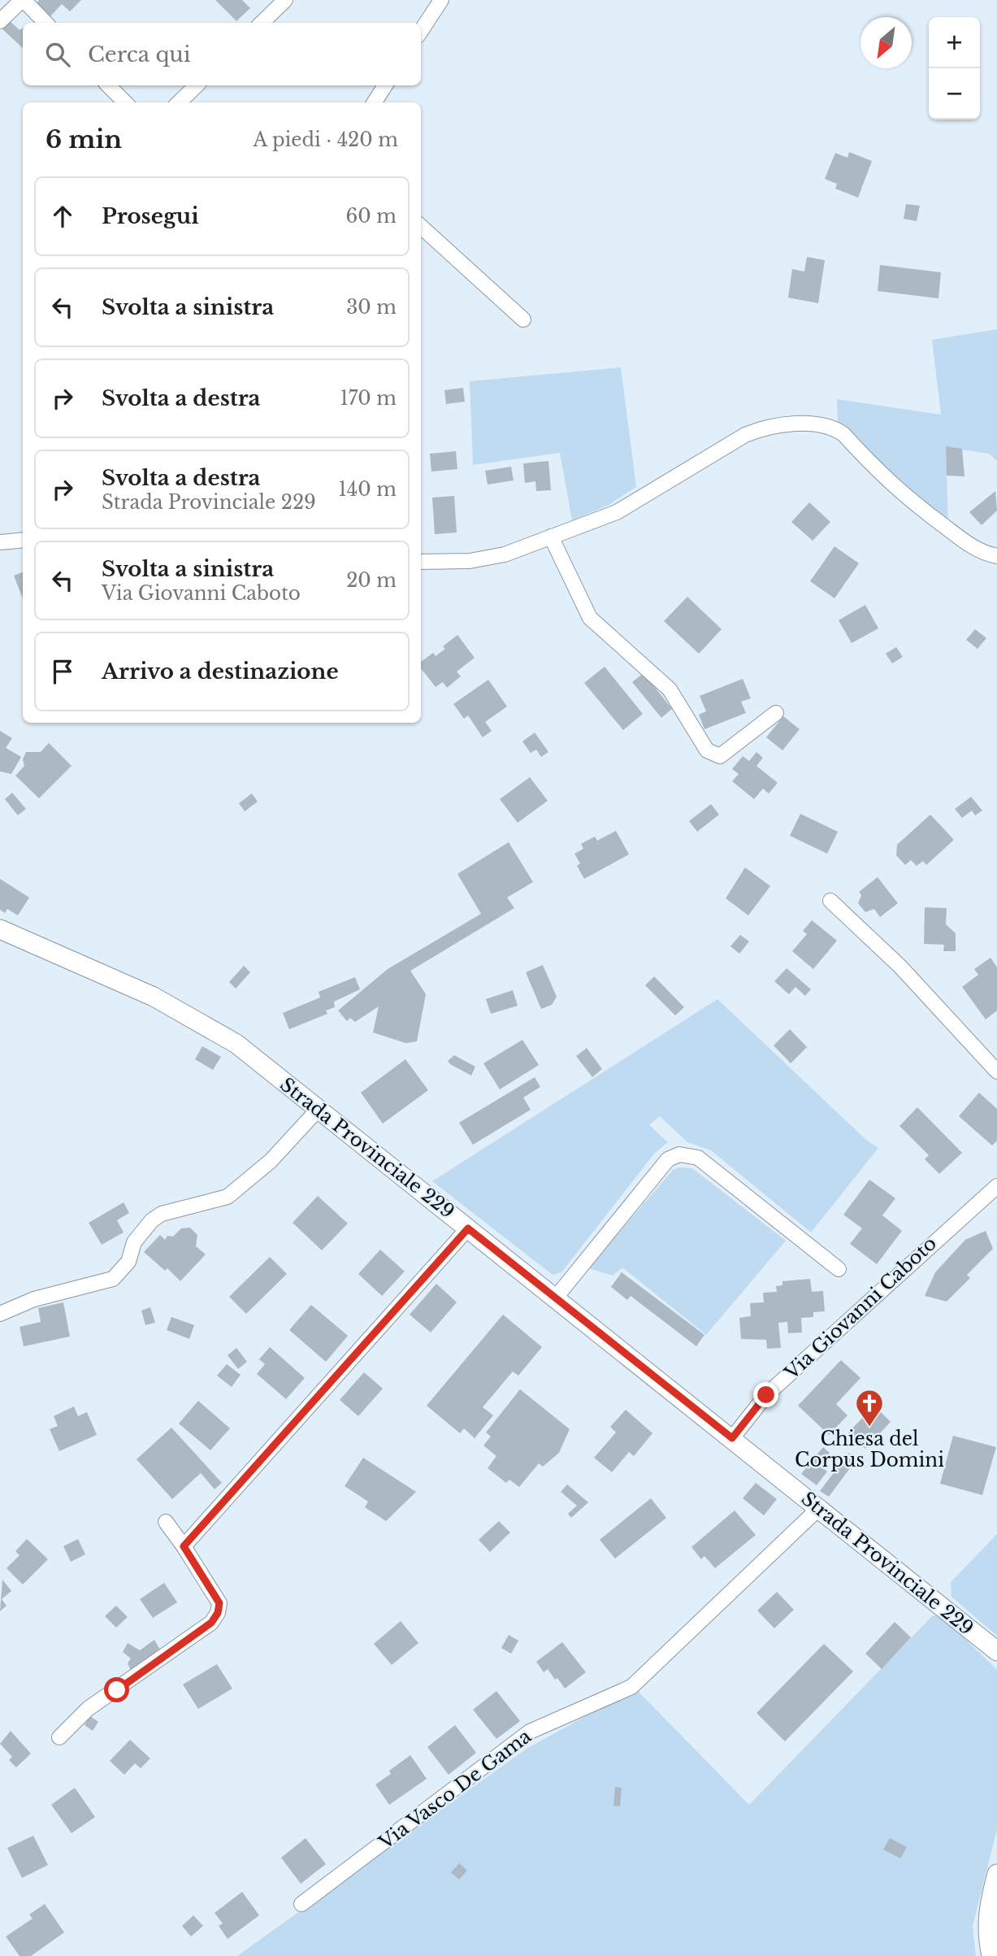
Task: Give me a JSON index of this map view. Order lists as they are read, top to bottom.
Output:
{
  "streets": {
    "street": ["Strada Provinciale 229", "Via Giovanni Caboto", "Via Vasco De Gama"]
  },
  "crossings": [
    ["Strada Provinciale 229", "Via Giovanni Caboto"],
    ["Strada Provinciale 229", "Via Vasco De Gama"]
  ],
  "places": {
    "church": ["Chiesa del Corpus Domini"]
  },
  "north": "bottom left",
  "page": {
    "map_buttons": ["+", "−"],
    "search": "Cerca qui",
    "heading": ["6 min", "A piedi · 420 m"],
    "list": [
      ["Prosegui", "60 m"],
      ["Svolta a sinistra", "30 m"],
      ["Svolta a destra", "170 m"],
      ["Svolta a destra", "Strada Provinciale 229", "140 m"],
      ["Svolta a sinistra", "Via Giovanni Caboto", "20 m"],
      "Arrivo a destinazione"
    ]
  }
}
